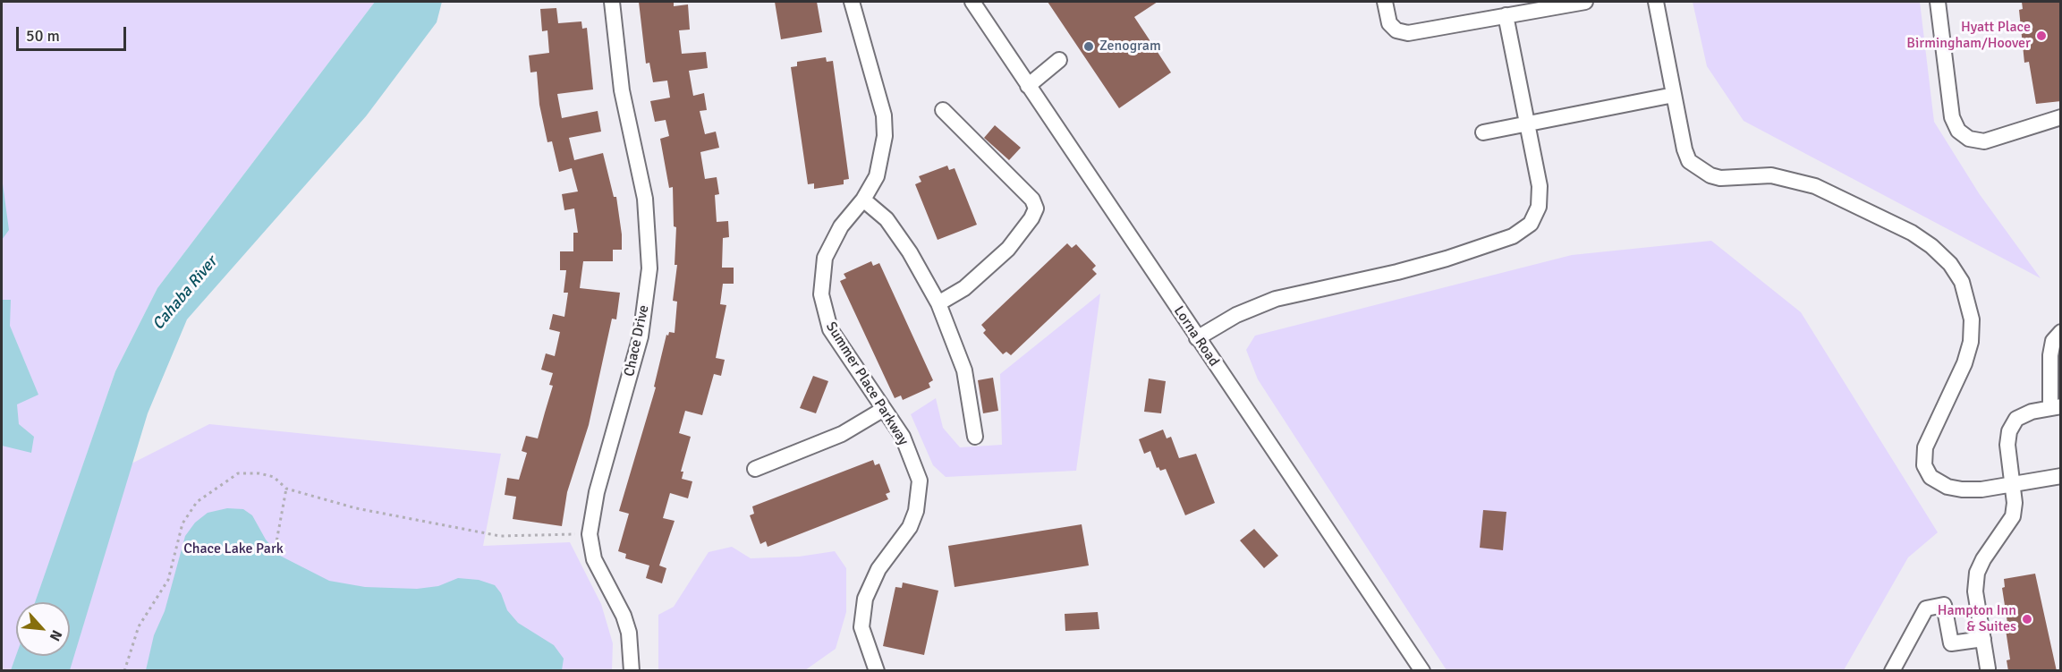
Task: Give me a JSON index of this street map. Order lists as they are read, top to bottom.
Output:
{
  "streets": {
    "street": ["Lorna Road", "Chace Drive", "Summer Place Parkway"]
  },
  "water": ["Cahaba River"],
  "parks": ["Chace Lake Park"],
  "places": ["Hyatt Place Birmingham/Hoover", "Zenogram", "Hampton Inn & Suites"],
  "scale_bar": "50 m",
  "north": "bottom right"
}
